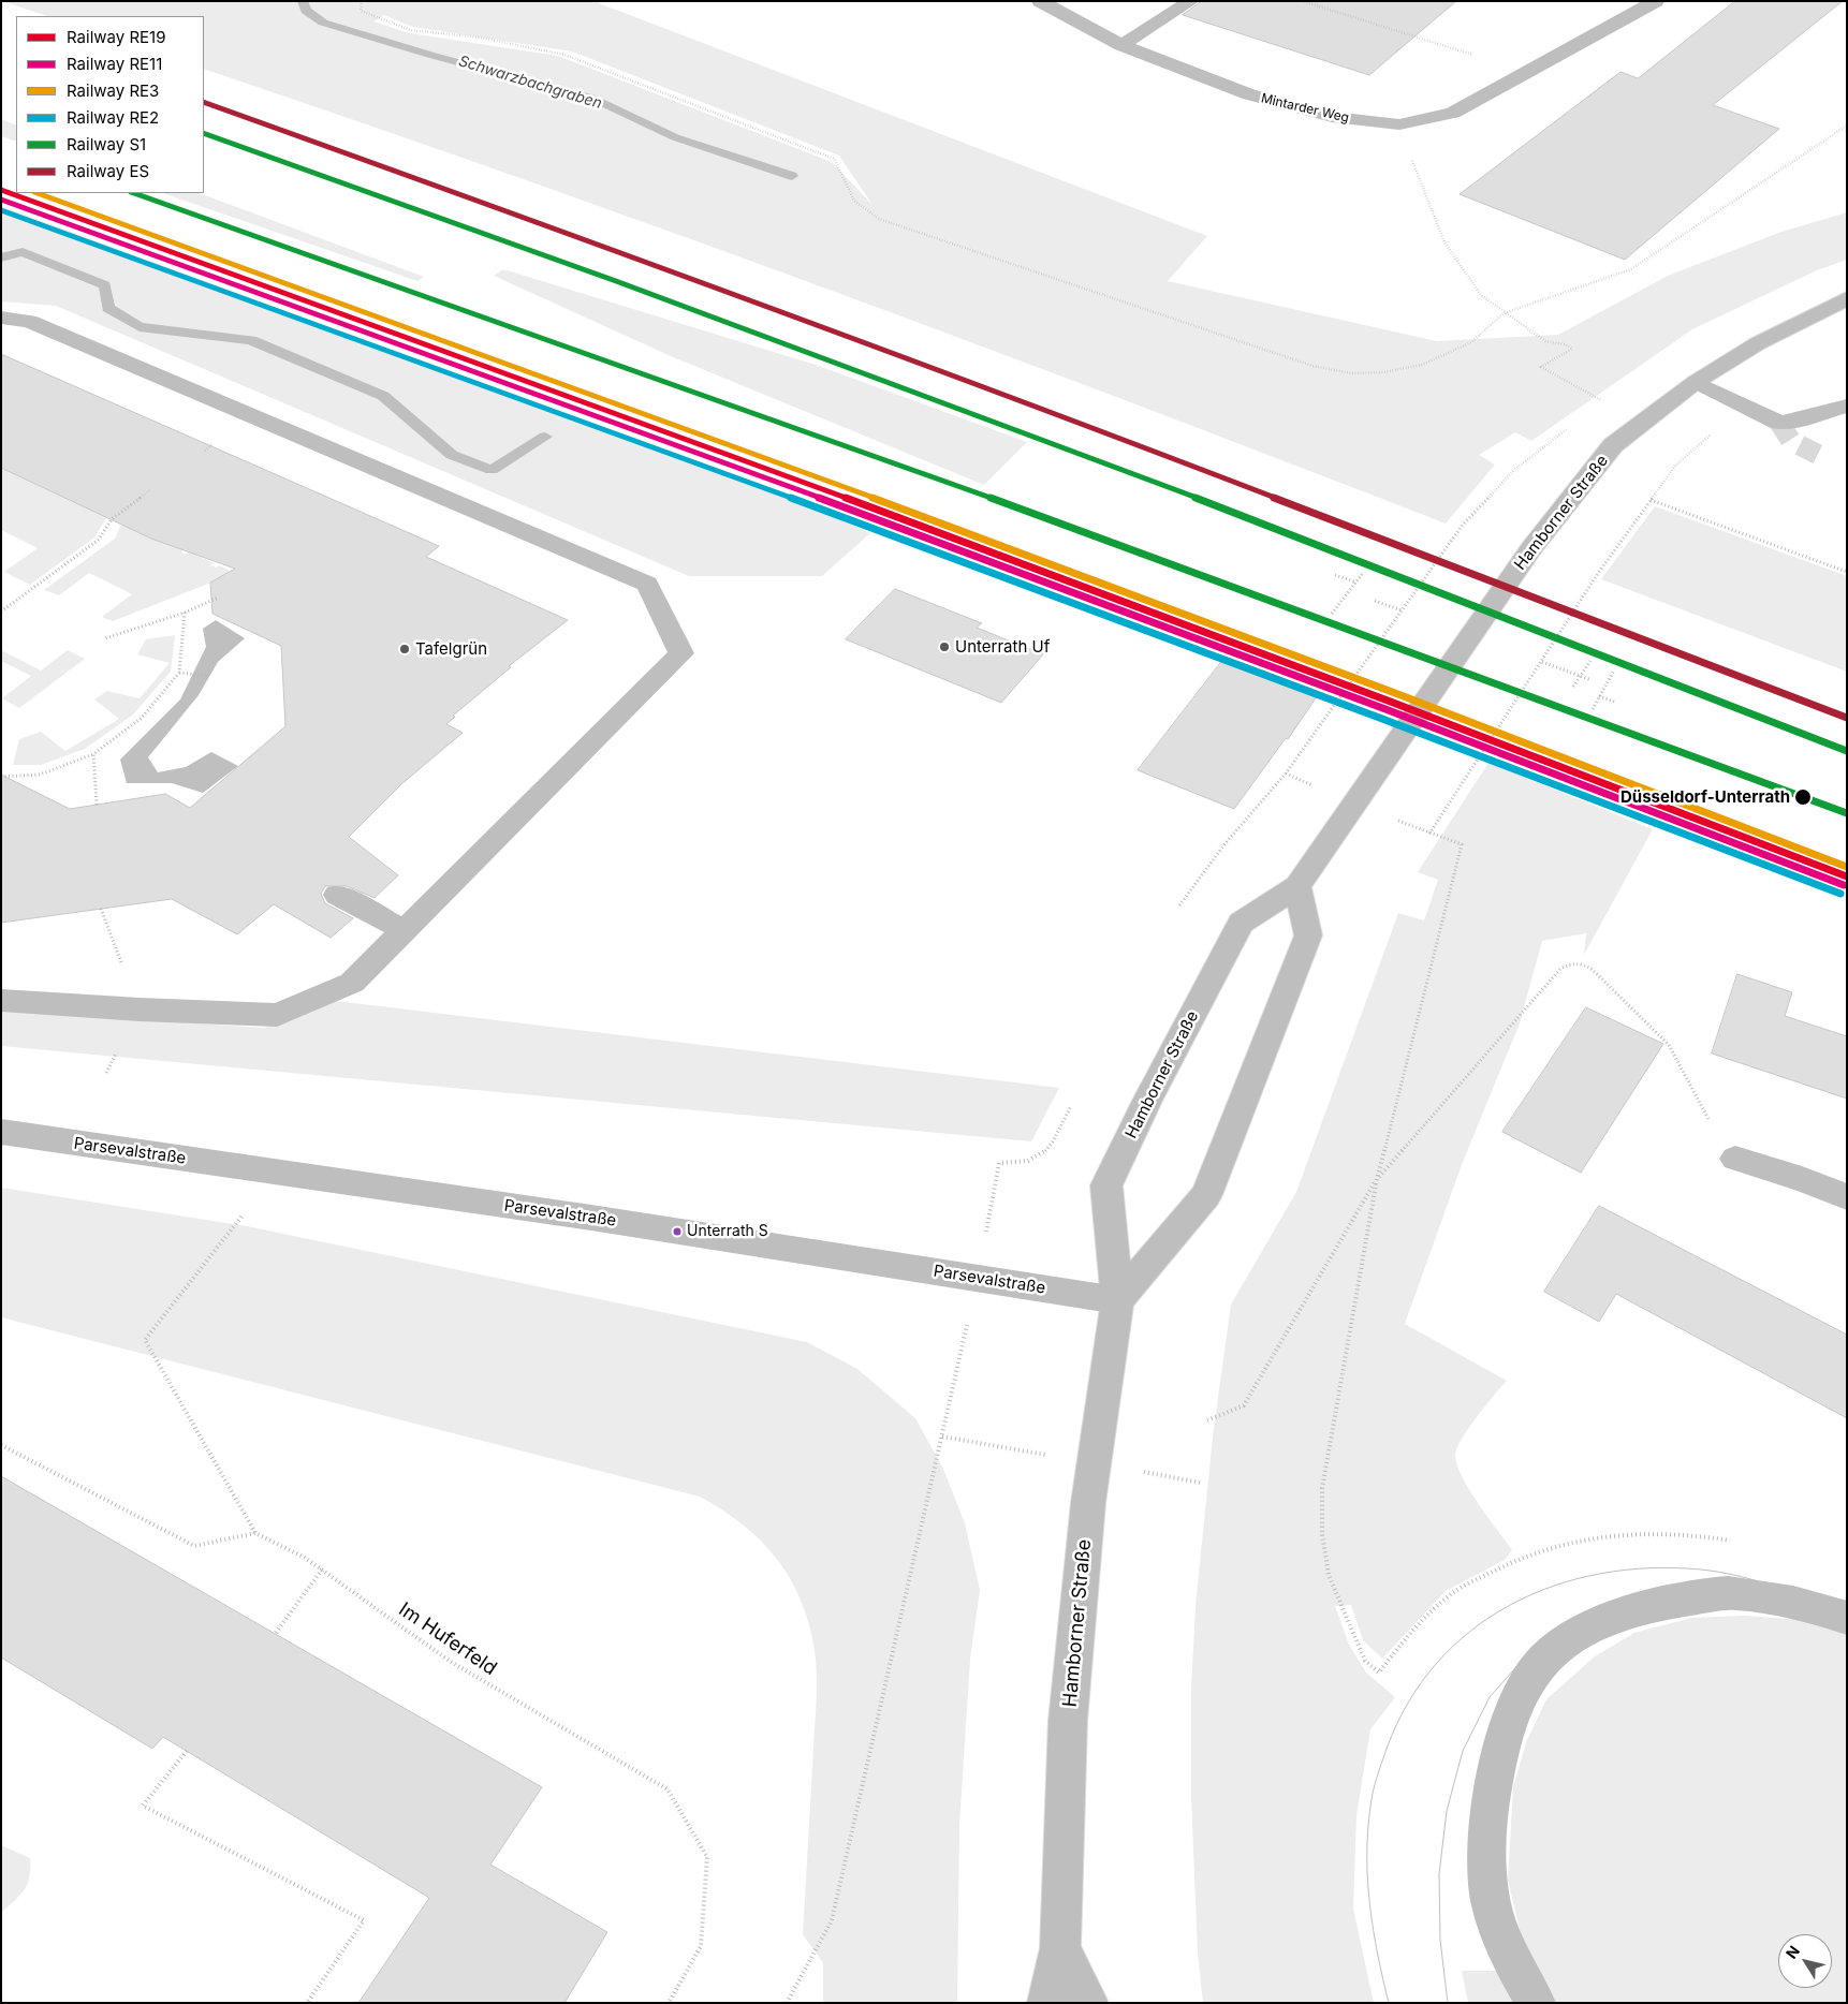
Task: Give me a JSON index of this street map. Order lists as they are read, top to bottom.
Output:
{
  "streets": {
    "main road": ["Mintarder Weg", "Hamborner Straße", "Parsevalstraße"],
    "path": ["Im Huferfeld"]
  },
  "crossings": [
    ["Hamborner Straße", "Parsevalstraße"]
  ],
  "water": ["Schwarzbachgraben"],
  "places": [
    "Unterrath Uf",
    "Tafelgrün",
    "Düsseldorf-Unterrath",
    "Unterrath S"
  ],
  "lines": [
    "rail line ES",
    "rail line S1",
    "rail line RE19",
    "rail line RE3",
    "rail line RE11",
    "rail line RE2"
  ],
  "legend": [
    "Railway RE19",
    "Railway RE11",
    "Railway RE3",
    "Railway RE2",
    "Railway S1",
    "Railway ES"
  ],
  "north": "top left"
}
